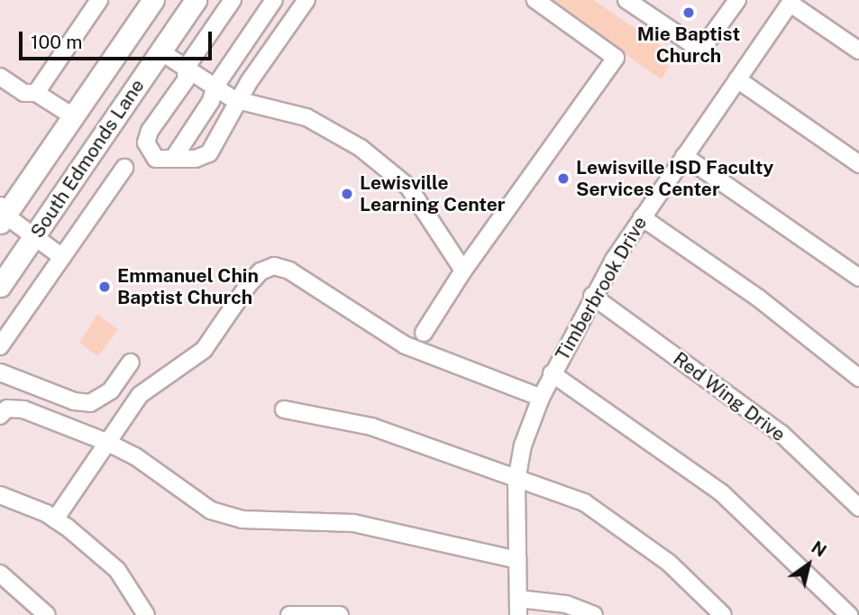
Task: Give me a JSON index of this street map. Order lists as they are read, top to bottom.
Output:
{
  "streets": {
    "main road": ["South Edmonds Lane"],
    "street": ["Timberbrook Drive", "Red Wing Drive"]
  },
  "crossings": [
    ["Timberbrook Drive", "Red Wing Drive"]
  ],
  "places": [
    "Mie Baptist Church",
    "Lewisville ISD Faculty Services Center",
    "Lewisville Learning Center",
    "Emmanuel Chin Baptist Church"
  ],
  "scale_bar": "100 m",
  "north": "top right"
}
